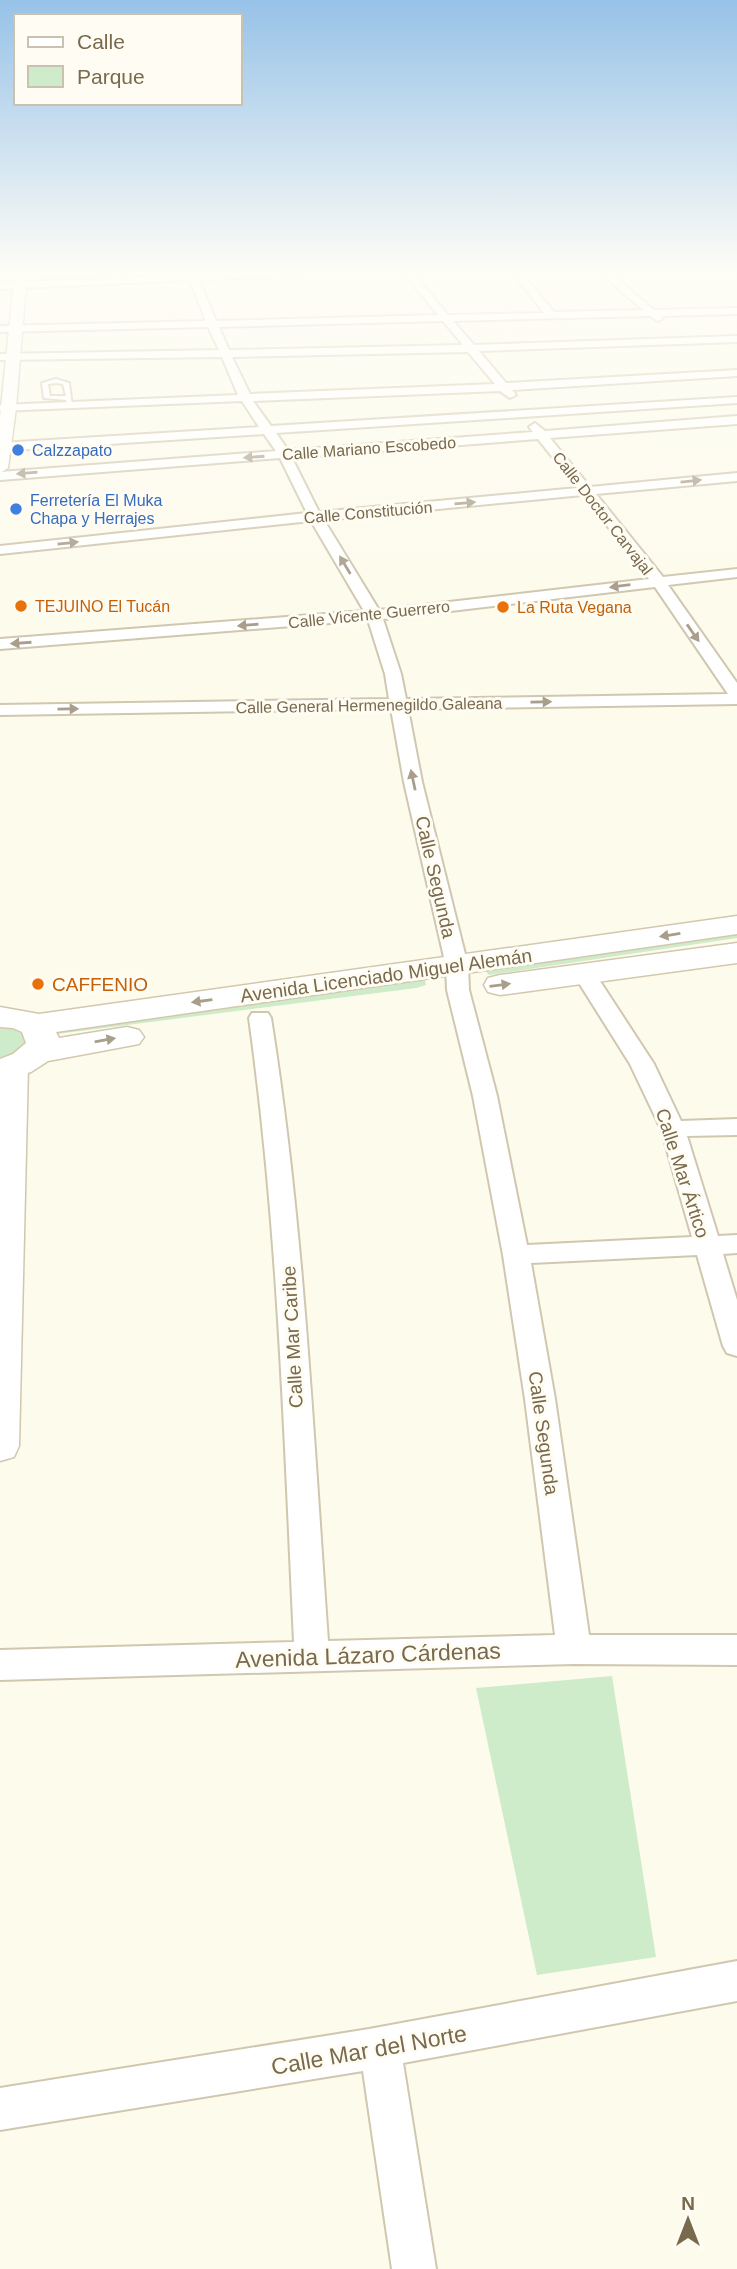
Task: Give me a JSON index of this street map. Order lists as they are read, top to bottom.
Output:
{
  "streets": {
    "main road": ["Avenida Licenciado Miguel Alemán"],
    "street": [
      "Calle Mariano Escobedo",
      "Calle Constitución",
      "Calle Doctor Carvajal",
      "Calle Vicente Guerrero",
      "Calle General Hermenegildo Galeana",
      "Calle Segunda",
      "Calle Mar Ártico",
      "Calle Mar Caribe",
      "Avenida Lázaro Cárdenas",
      "Calle Mar del Norte"
    ]
  },
  "crossings": [
    ["Calle Mariano Escobedo", "Calle Doctor Carvajal"],
    ["Calle Mariano Escobedo", "Calle Segunda"],
    ["Calle Constitución", "Calle Doctor Carvajal"],
    ["Calle Constitución", "Calle Segunda"],
    ["Calle Doctor Carvajal", "Calle Vicente Guerrero"],
    ["Calle Doctor Carvajal", "Calle General Hermenegildo Galeana"],
    ["Calle Vicente Guerrero", "Calle Segunda"],
    ["Calle General Hermenegildo Galeana", "Calle Segunda"],
    ["Calle Segunda", "Avenida Licenciado Miguel Alemán"],
    ["Calle Segunda", "Avenida Lázaro Cárdenas"],
    ["Avenida Licenciado Miguel Alemán", "Calle Mar Ártico"],
    ["Avenida Licenciado Miguel Alemán", "Calle Mar Caribe"],
    ["Calle Mar Caribe", "Avenida Lázaro Cárdenas"]
  ],
  "one_way": ["Calle Doctor Carvajal", "Calle General Hermenegildo Galeana"],
  "places": [
    "Calzzapato",
    "Ferretería El Muka Chapa y Herrajes",
    "TEJUINO El Tucán",
    "La Ruta Vegana",
    "CAFFENIO"
  ],
  "legend": ["Calle", "Parque"],
  "north": "top"
}
